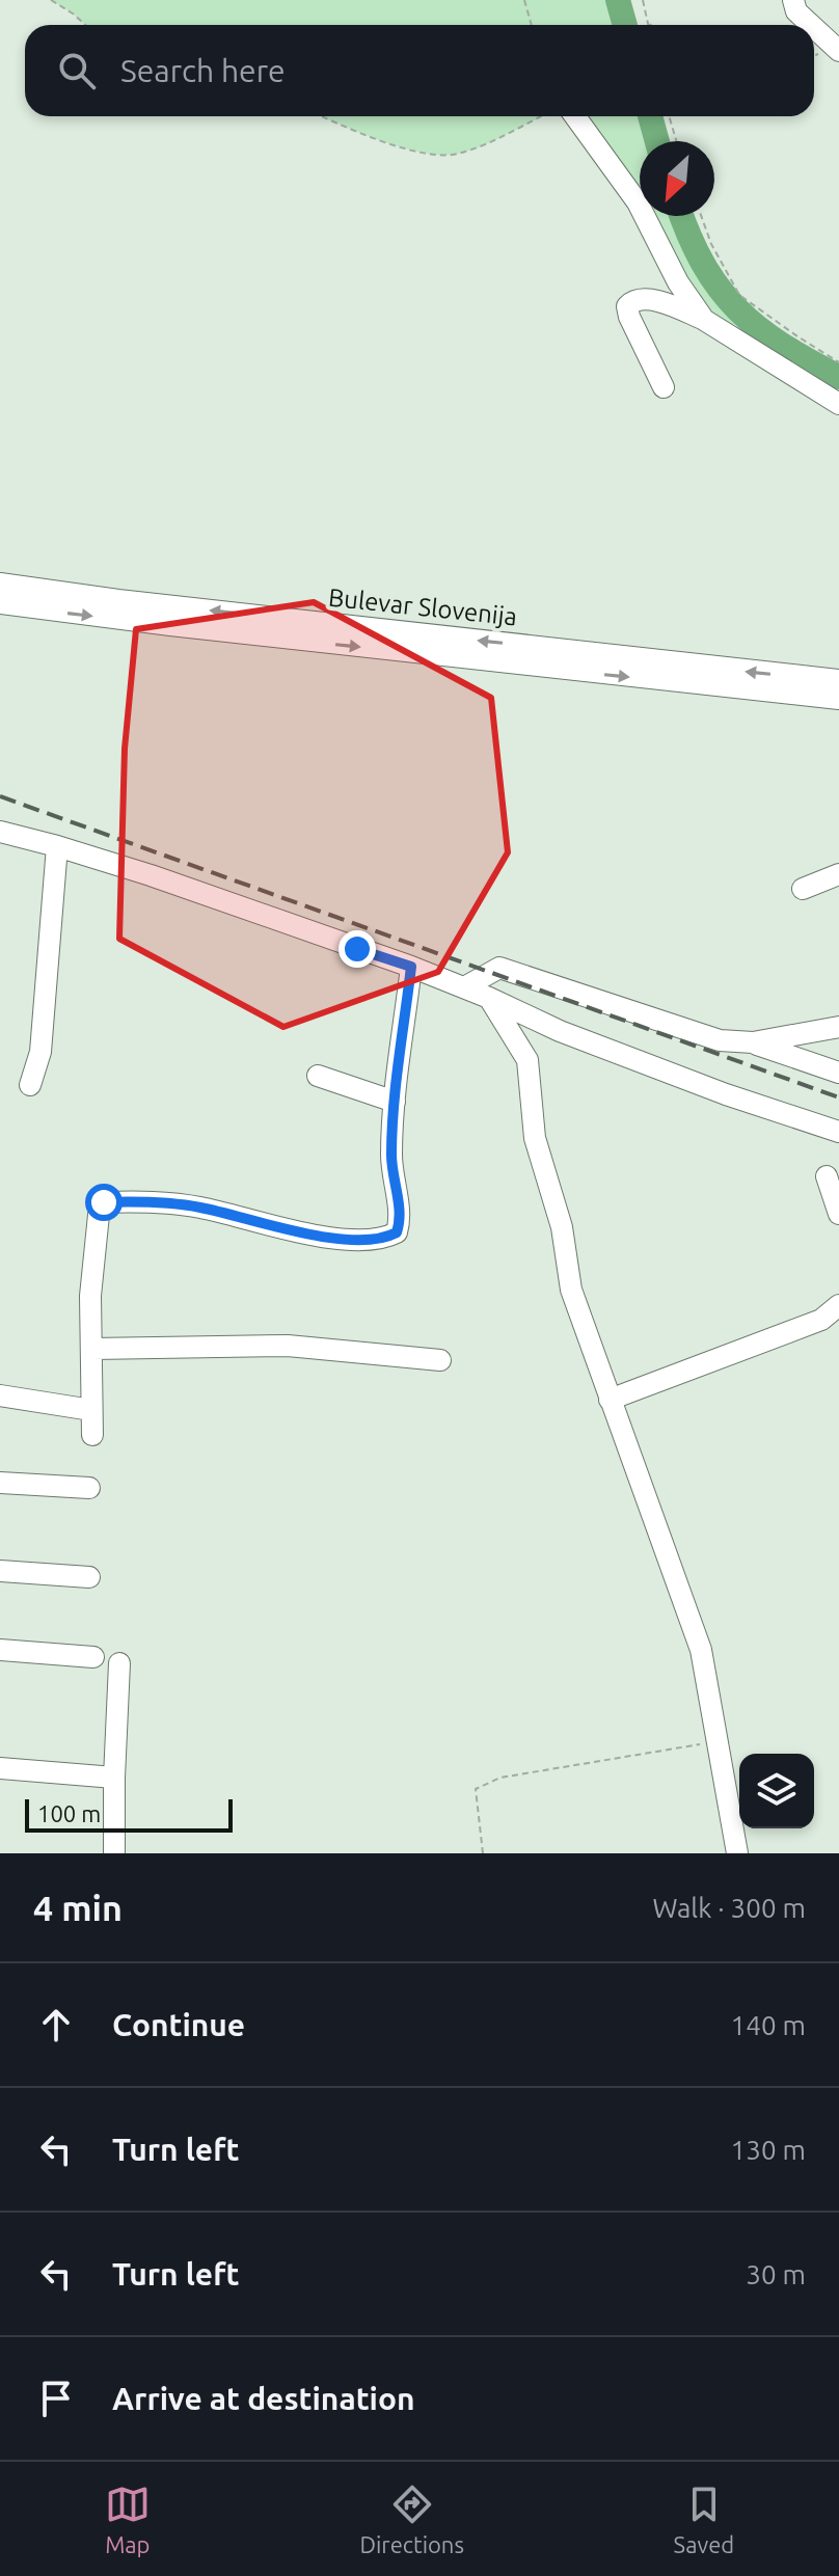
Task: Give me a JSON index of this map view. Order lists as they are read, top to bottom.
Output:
{
  "streets": {
    "street": ["Bulevar Slovenija"]
  },
  "scale_bar": "100 m",
  "north": "bottom left",
  "page": {
    "search": "Search here",
    "scale": "100 m",
    "heading": ["4 min", "Walk · 300 m"],
    "list": [
      ["Continue", "140 m"],
      ["Turn left", "130 m"],
      ["Turn left", "30 m"],
      "Arrive at destination"
    ],
    "nav": ["Map", "Directions", "Saved"]
  }
}
